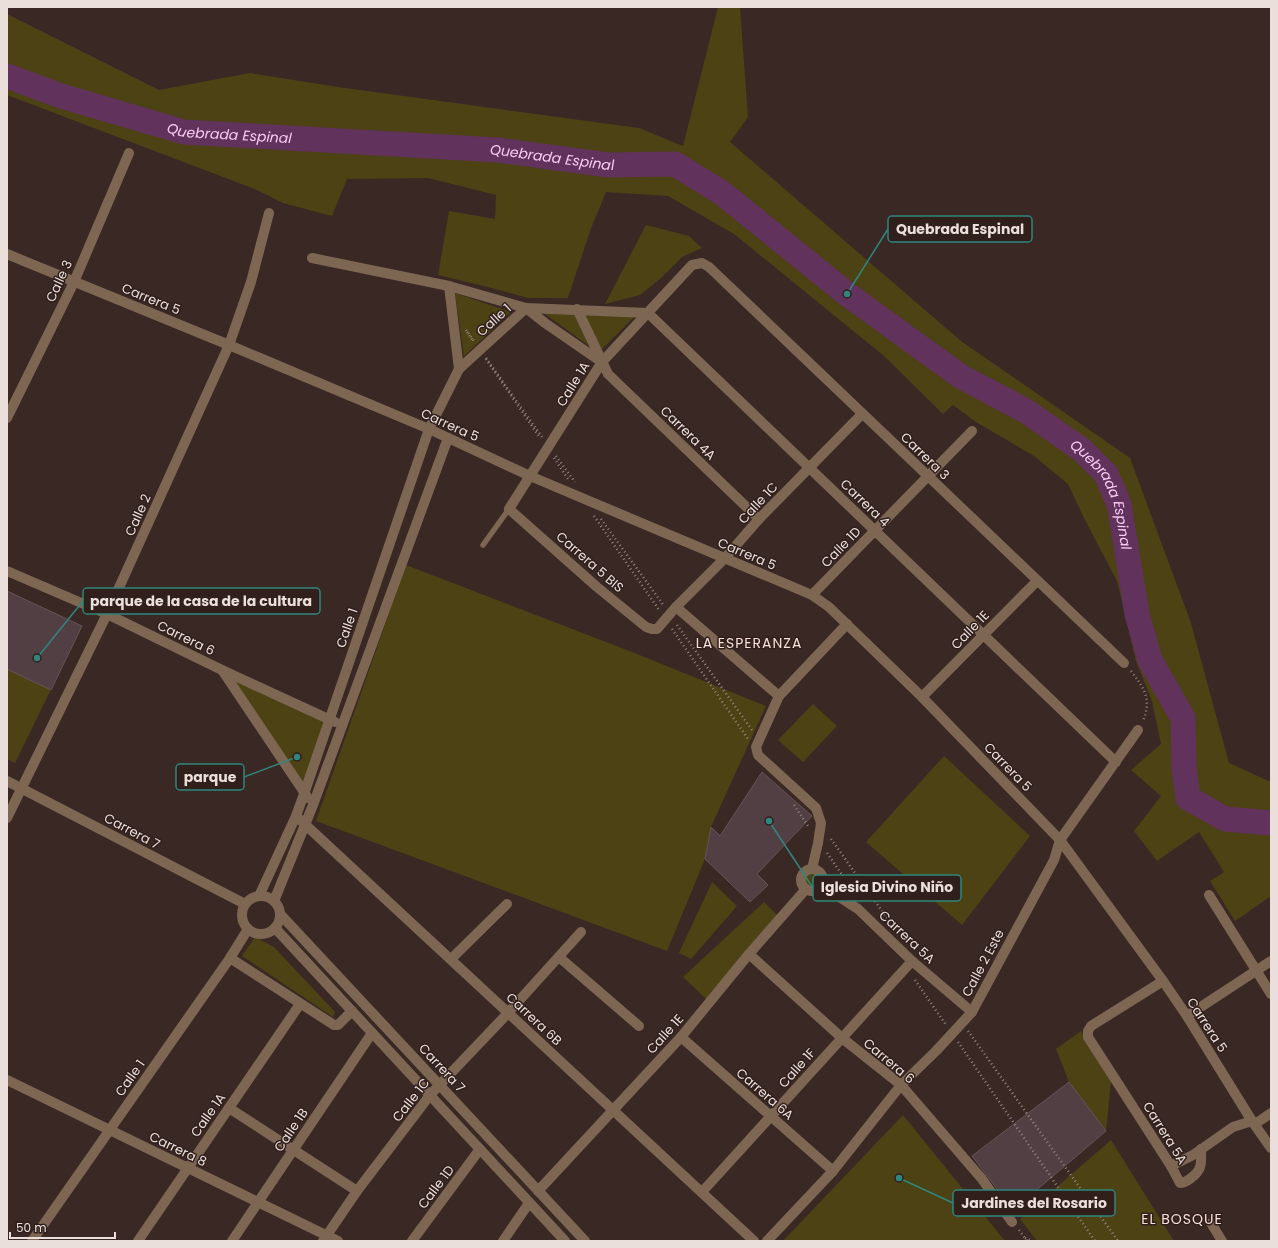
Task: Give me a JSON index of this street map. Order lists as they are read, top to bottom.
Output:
{
  "streets": {
    "street": [
      "Calle 3",
      "Carrera 5",
      "Calle 1",
      "Calle 1A",
      "Carrera 4A",
      "Carrera 3",
      "Calle 1C",
      "Carrera 4",
      "Calle 2",
      "Calle 1D",
      "Carrera 5 BIS",
      "Calle 1E",
      "Carrera 6",
      "Carrera 7",
      "Carrera 5A",
      "Calle 2 Este",
      "Carrera 6B",
      "Calle 1F",
      "Carrera 6A",
      "Calle 1B",
      "Carrera 8"
    ]
  },
  "crossings": [
    ["Calle 3", "Carrera 5"],
    ["Carrera 5", "Calle 1"],
    ["Carrera 5", "Calle 1A"],
    ["Carrera 5", "Calle 1C"],
    ["Carrera 5", "Calle 2"],
    ["Carrera 5", "Calle 1D"],
    ["Carrera 5", "Calle 1E"],
    ["Carrera 5", "Carrera 5A"],
    ["Carrera 5", "Calle 2 Este"],
    ["Calle 1", "Carrera 4A"],
    ["Calle 1", "Carrera 6"],
    ["Calle 1", "Carrera 7"],
    ["Calle 1", "Carrera 6B"],
    ["Calle 1", "Carrera 8"],
    ["Calle 1A", "Carrera 4A"],
    ["Calle 1A", "Carrera 3"],
    ["Calle 1A", "Carrera 4"],
    ["Calle 1A", "Carrera 5 BIS"],
    ["Calle 1A", "Carrera 8"],
    ["Carrera 4A", "Calle 1C"],
    ["Carrera 3", "Calle 1C"],
    ["Carrera 3", "Calle 1D"],
    ["Carrera 3", "Calle 1E"],
    ["Calle 1C", "Carrera 4"],
    ["Calle 1C", "Carrera 5 BIS"],
    ["Calle 1C", "Carrera 7"],
    ["Calle 1C", "Carrera 6B"],
    ["Calle 1C", "Carrera 8"],
    ["Carrera 4", "Calle 1D"],
    ["Carrera 4", "Calle 1E"],
    ["Carrera 4", "Calle 2 Este"],
    ["Calle 2", "Carrera 6"],
    ["Calle 2", "Carrera 7"],
    ["Calle 1E", "Carrera 6"],
    ["Calle 1E", "Carrera 7"],
    ["Calle 1E", "Carrera 5A"],
    ["Calle 1E", "Carrera 6B"],
    ["Calle 1E", "Carrera 6A"],
    ["Carrera 6", "Calle 2 Este"],
    ["Carrera 6", "Calle 1F"],
    ["Carrera 5A", "Calle 2 Este"],
    ["Carrera 5A", "Calle 1F"],
    ["Calle 2 Este", "Carrera 6A"],
    ["Carrera 6B", "Calle 1F"],
    ["Calle 1F", "Carrera 6A"],
    ["Calle 1B", "Carrera 8"]
  ],
  "districts": ["LA ESPERANZA", "EL BOSQUE"],
  "water": ["Quebrada Espinal"],
  "places": [
    "Quebrada Espinal",
    "parque de la casa de la cultura",
    "parque",
    "Iglesia Divino Niño",
    "Jardines del Rosario"
  ],
  "scale_bar": "50 m"
}
